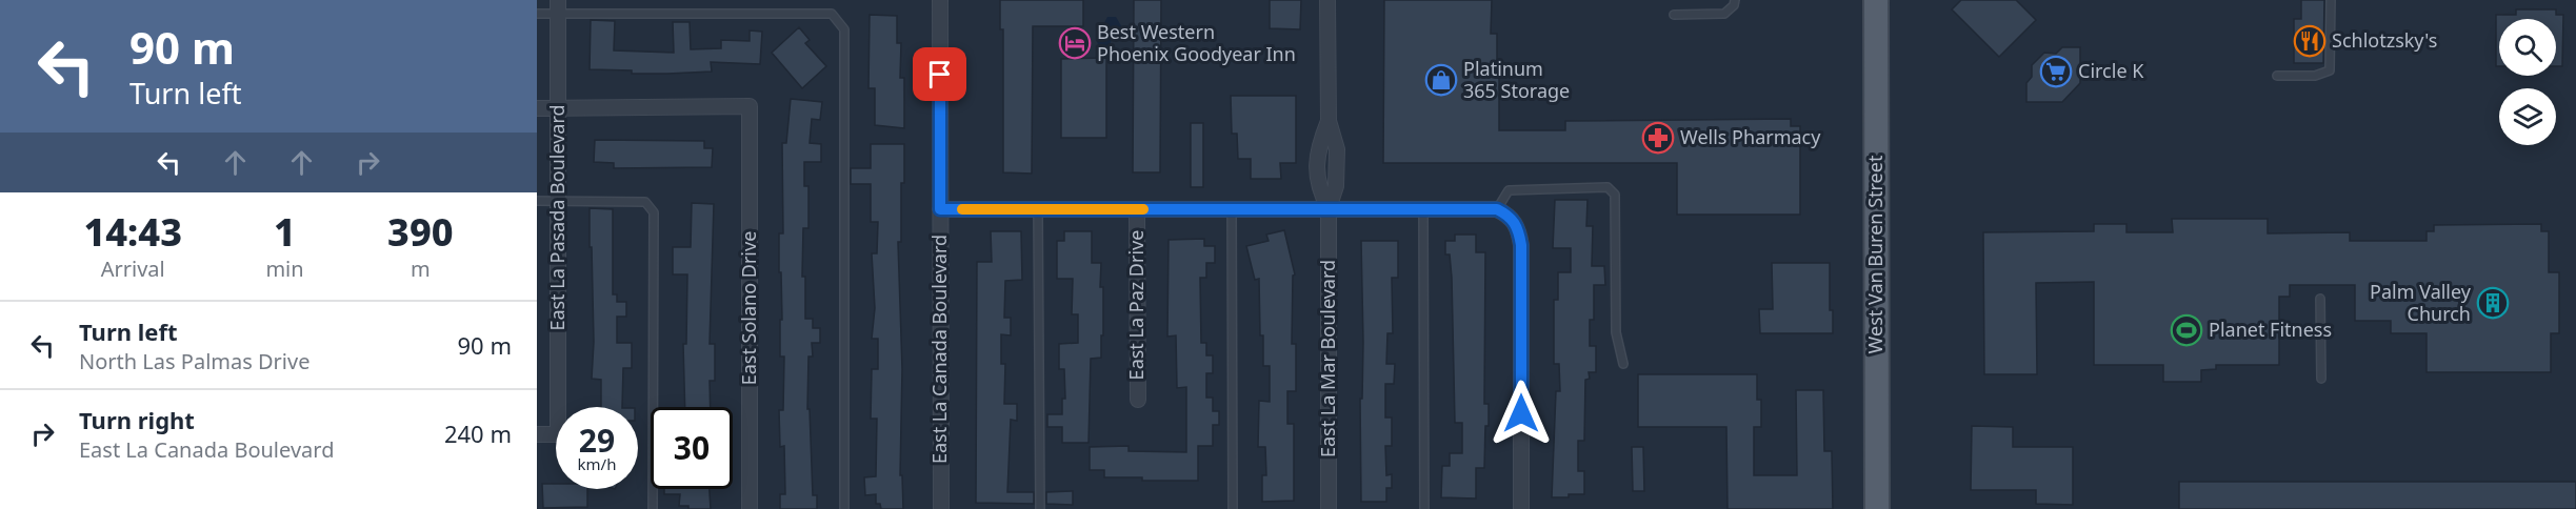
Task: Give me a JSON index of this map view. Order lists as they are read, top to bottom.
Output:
{
  "streets": {
    "main road": ["West Van Buren Street"],
    "street": [
      "East La Pasada Boulevard",
      "East La Paz Drive",
      "East Solano Drive",
      "East La Canada Boulevard",
      "East La Mar Boulevard"
    ]
  },
  "crossings": [
    ["East La Pasada Boulevard", "East Solano Drive"]
  ],
  "places": {
    "restaurant": ["Schlotzsky's"],
    "hotel": ["Best Western Phoenix Goodyear Inn"],
    "supermarket": ["Circle K"],
    "shop": ["Platinum 365 Storage"],
    "pharmacy": ["Wells Pharmacy"],
    "building": ["Palm Valley Church"],
    "sports": ["Planet Fitness"]
  },
  "page": {
    "turn": ["90 m", "Turn left"],
    "eta": [
      "14:43",
      "Arrival",
      "1",
      "min",
      "390",
      "m"
    ],
    "list": [
      {
        "name": "Turn left",
        "note": "North Las Palmas Drive",
        "value": "90 m"
      },
      {
        "name": "Turn right",
        "note": "East La Canada Boulevard",
        "value": "240 m"
      }
    ],
    "speed": "29 km/h",
    "limit": "30"
  }
}
